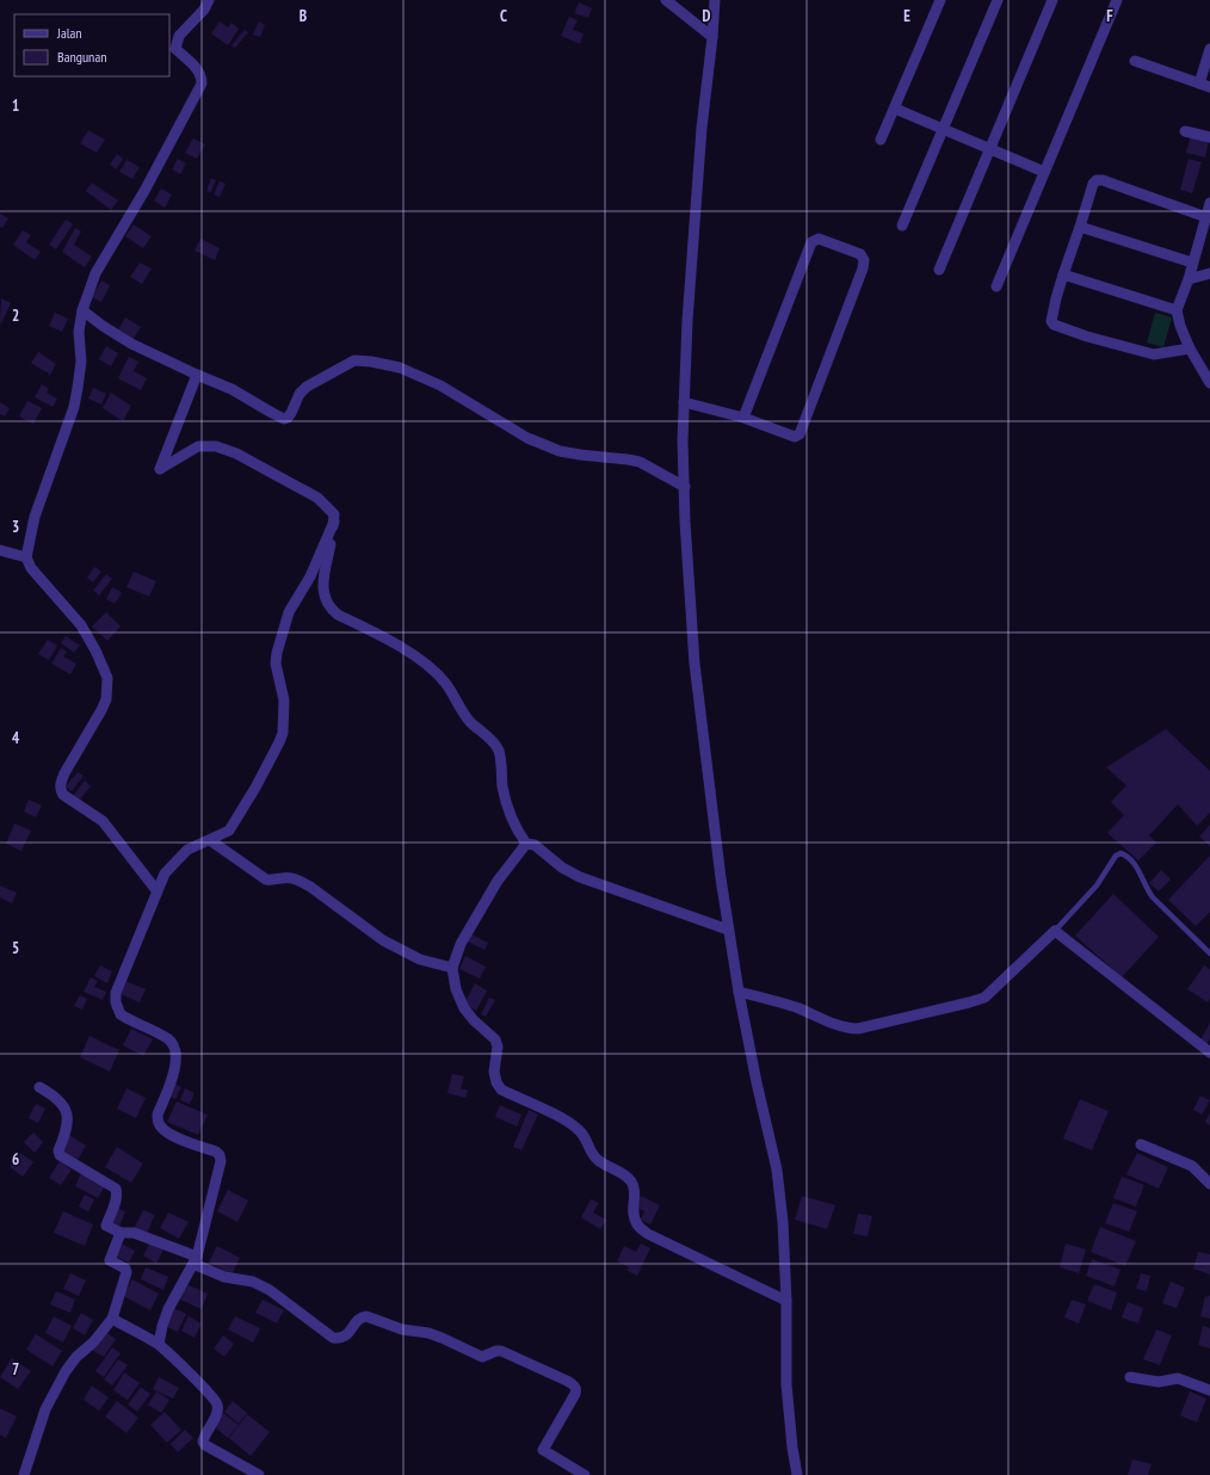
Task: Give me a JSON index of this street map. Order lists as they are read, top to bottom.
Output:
{
  "legend": ["Jalan", "Bangunan"],
  "grid": {
    "columns": [
      "B",
      "C",
      "D",
      "E",
      "F"
    ],
    "rows": [
      "1",
      "2",
      "3",
      "4",
      "5",
      "6",
      "7"
    ]
  }
}
